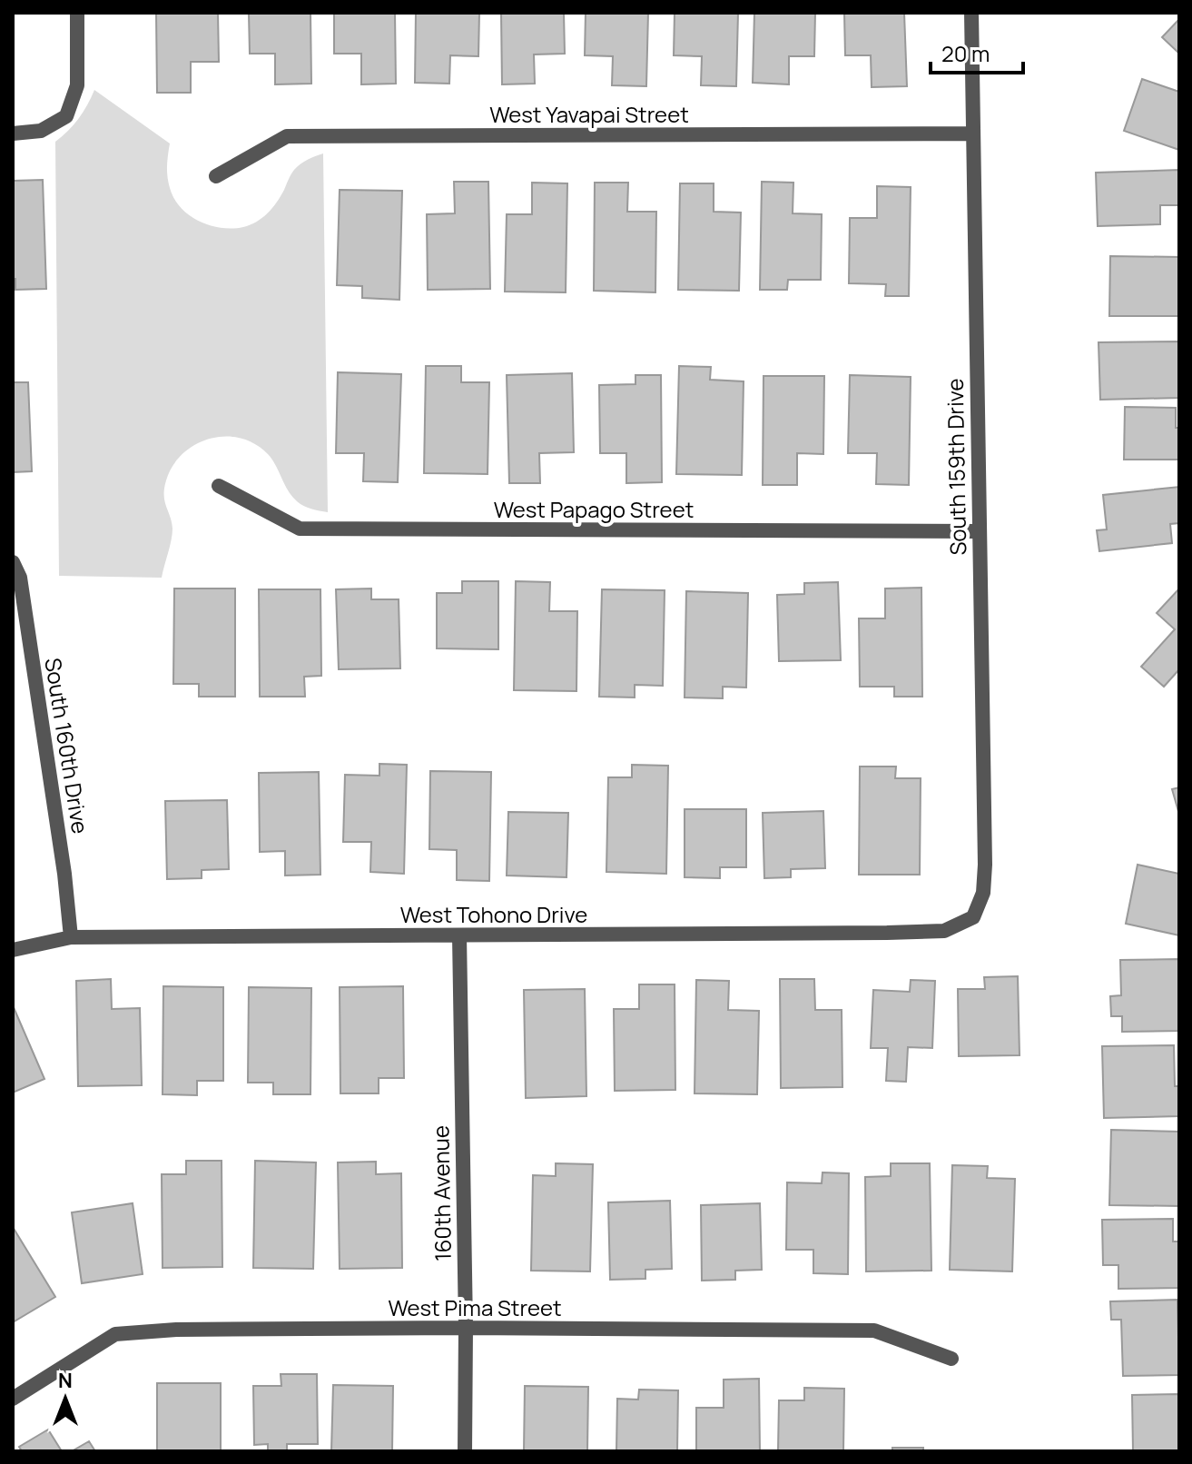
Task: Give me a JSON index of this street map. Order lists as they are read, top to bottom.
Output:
{
  "streets": {
    "street": [
      "West Yavapai Street",
      "South 159th Drive",
      "West Papago Street",
      "South 160th Drive",
      "West Tohono Drive",
      "160th Avenue",
      "West Pima Street"
    ]
  },
  "crossings": [
    ["West Yavapai Street", "South 159th Drive"],
    ["South 159th Drive", "West Papago Street"],
    ["South 159th Drive", "West Tohono Drive"],
    ["South 160th Drive", "West Tohono Drive"],
    ["West Tohono Drive", "160th Avenue"],
    ["160th Avenue", "West Pima Street"]
  ],
  "scale_bar": "20 m",
  "north": "top"
}
